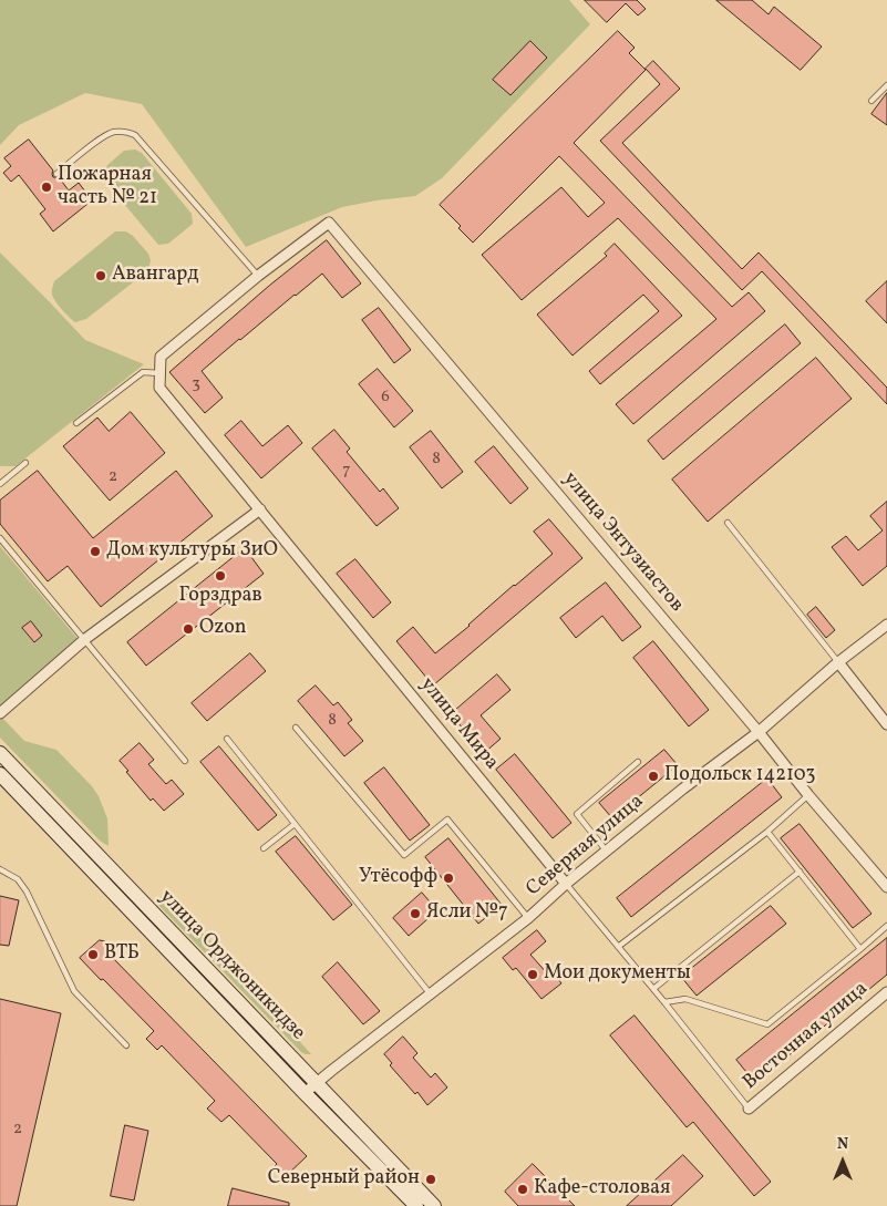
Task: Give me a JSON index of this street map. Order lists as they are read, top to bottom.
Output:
{
  "streets": {
    "main road": ["улица Орджоникидзе"],
    "street": [
      "улица Энтузиастов",
      "улица Мира",
      "Северная улица",
      "Восточная улица"
    ]
  },
  "crossings": [
    ["улица Энтузиастов", "улица Мира"],
    ["улица Энтузиастов", "Северная улица"],
    ["улица Мира", "Северная улица"],
    ["улица Мира", "Восточная улица"],
    ["Северная улица", "улица Орджоникидзе"]
  ],
  "places": [
    "Пожарная часть № 21",
    "Авангард",
    "Дом культуры ЗиО",
    "Горздрав",
    "Ozon",
    "Подольск 142103",
    "Утёсофф",
    "Ясли №7",
    "ВТБ",
    "Мои документы",
    "Северный район",
    "Кафе-столовая"
  ],
  "house_numbers": [
    "3",
    "6",
    "8",
    "7",
    "2",
    "8",
    "2"
  ],
  "north": "top"
}
